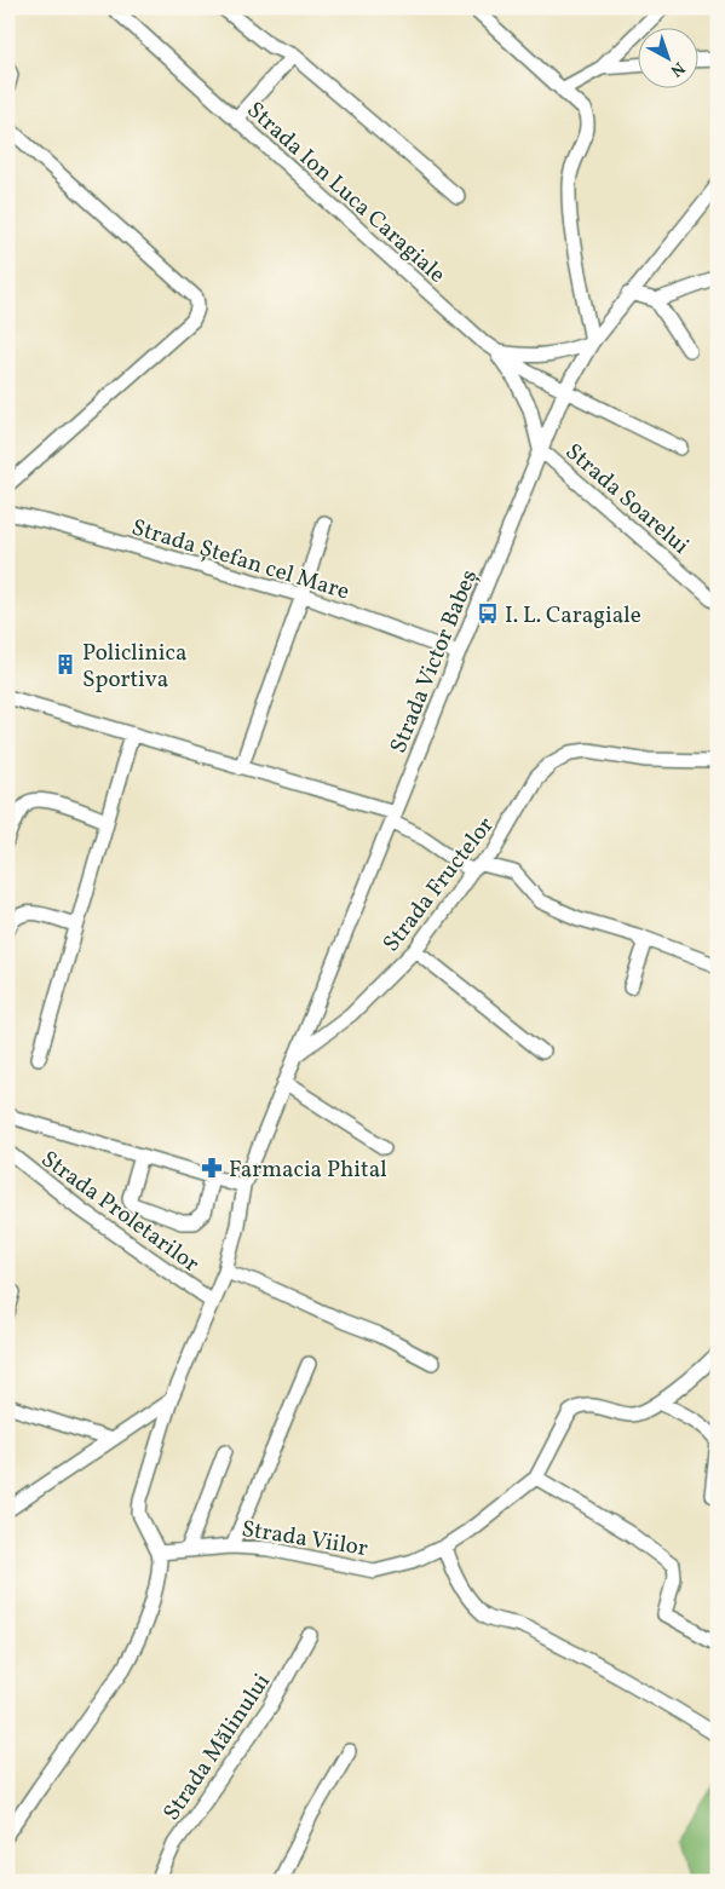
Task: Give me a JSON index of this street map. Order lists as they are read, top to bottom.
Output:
{
  "streets": {
    "street": [
      "Strada Ion Luca Caragiale",
      "Strada Soarelui",
      "Strada Ștefan cel Mare",
      "Strada Victor Babeș",
      "Strada Fructelor",
      "Strada Proletarilor",
      "Strada Viilor",
      "Strada Mălinului"
    ]
  },
  "crossings": [
    ["Strada Ion Luca Caragiale", "Strada Victor Babeș"],
    ["Strada Soarelui", "Strada Victor Babeș"],
    ["Strada Ștefan cel Mare", "Strada Victor Babeș"],
    ["Strada Victor Babeș", "Strada Fructelor"],
    ["Strada Victor Babeș", "Strada Proletarilor"],
    ["Strada Victor Babeș", "Strada Viilor"]
  ],
  "places": {
    "bus stop": ["I. L. Caragiale"],
    "building": ["Policlinica Sportiva"],
    "pharmacy": ["Farmacia Phital"]
  },
  "north": "bottom right"
}
